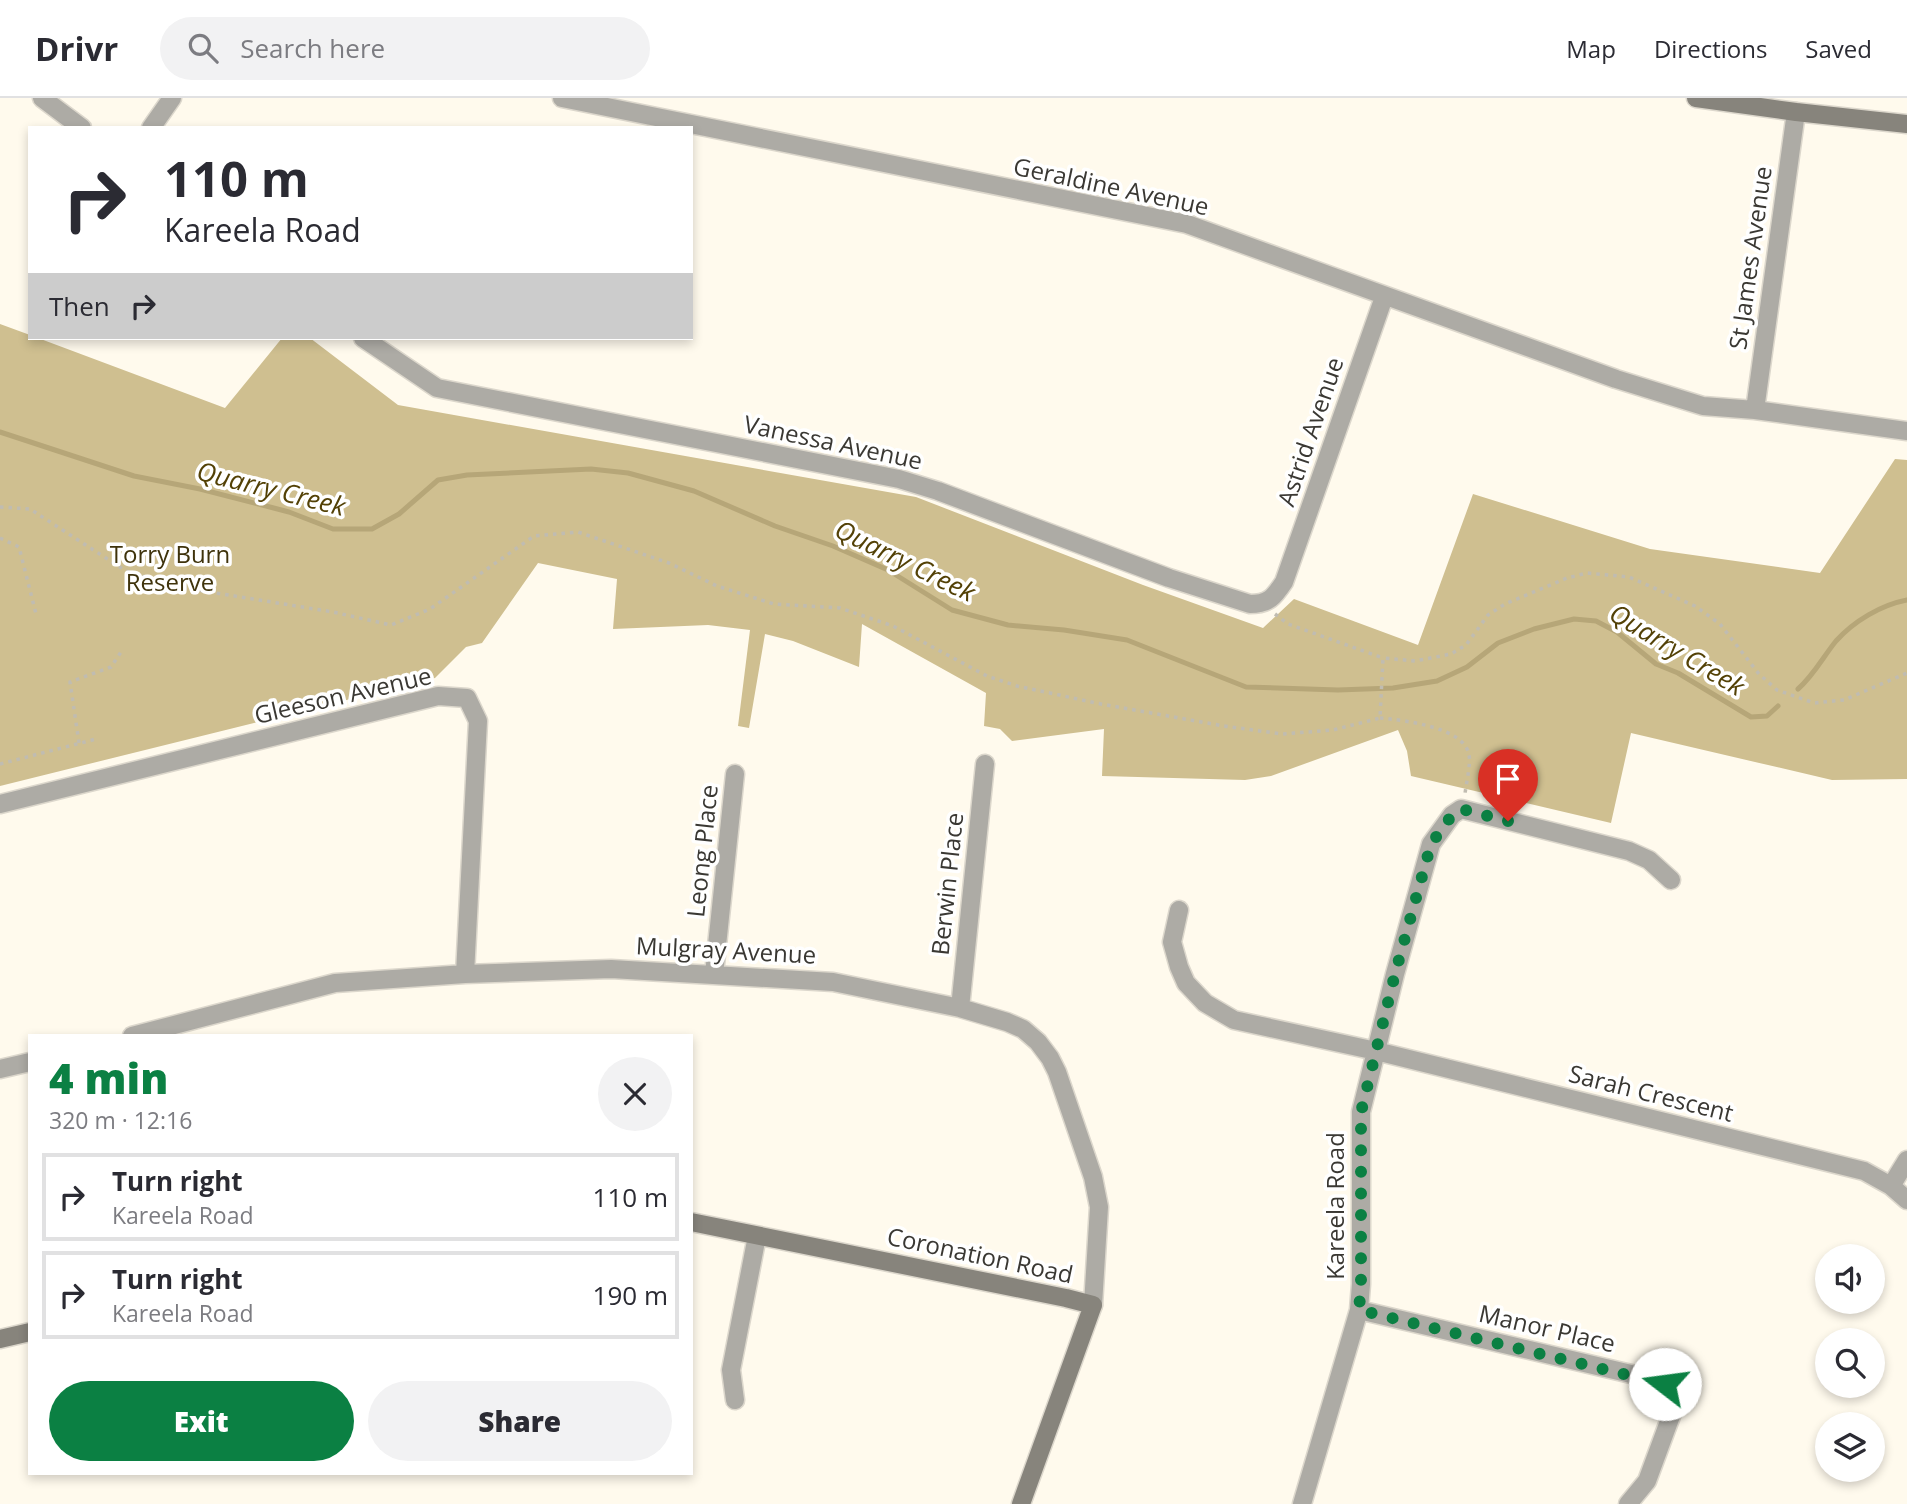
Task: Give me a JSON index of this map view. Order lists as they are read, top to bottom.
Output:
{
  "streets": {
    "street": [
      "Geraldine Avenue",
      "St James Avenue",
      "Astrid Avenue",
      "Vanessa Avenue",
      "Gleeson Avenue",
      "Leong Place",
      "Berwin Place",
      "Mulgray Avenue",
      "Sarah Crescent",
      "Kareela Road",
      "Coronation Road",
      "Manor Place"
    ]
  },
  "crossings": [
    ["Geraldine Avenue", "St James Avenue"],
    ["Geraldine Avenue", "Astrid Avenue"],
    ["Astrid Avenue", "Vanessa Avenue"],
    ["Gleeson Avenue", "Mulgray Avenue"],
    ["Leong Place", "Mulgray Avenue"],
    ["Berwin Place", "Mulgray Avenue"],
    ["Mulgray Avenue", "Coronation Road"],
    ["Sarah Crescent", "Kareela Road"],
    ["Kareela Road", "Manor Place"]
  ],
  "water": ["Quarry Creek"],
  "parks": ["Torry Burn Reserve"],
  "page": {
    "header": "Drivr",
    "search": "Search here",
    "nav": ["Map", "Directions", "Saved"],
    "turn": ["110 m", "Kareela Road"],
    "then": "Then",
    "heading": ["4 min", "320 m · 12:16"],
    "list": [
      {
        "name": "Turn right",
        "note": "Kareela Road",
        "value": "110 m"
      },
      {
        "name": "Turn right",
        "note": "Kareela Road",
        "value": "190 m"
      }
    ],
    "buttons": ["Exit", "Share"]
  }
}
